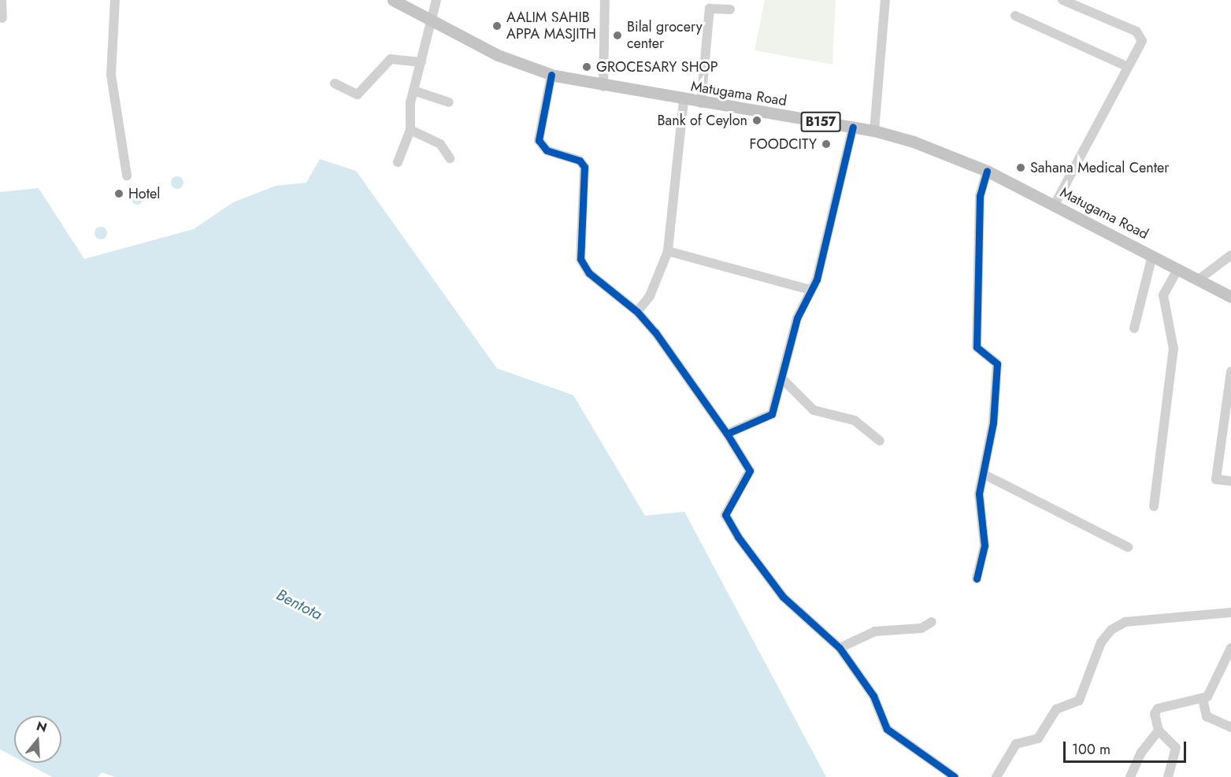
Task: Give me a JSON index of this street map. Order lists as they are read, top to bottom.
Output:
{
  "streets": {
    "main road": ["Matugama Road", "B157"]
  },
  "water": ["Bentota"],
  "places": [
    "AALIM SAHIB APPA MASJITH",
    "Bilal grocery center",
    "GROCESARY SHOP",
    "Bank of Ceylon",
    "FOODCITY",
    "Sahana Medical Center",
    "Hotel"
  ],
  "scale_bar": "100 m",
  "north": "top"
}
